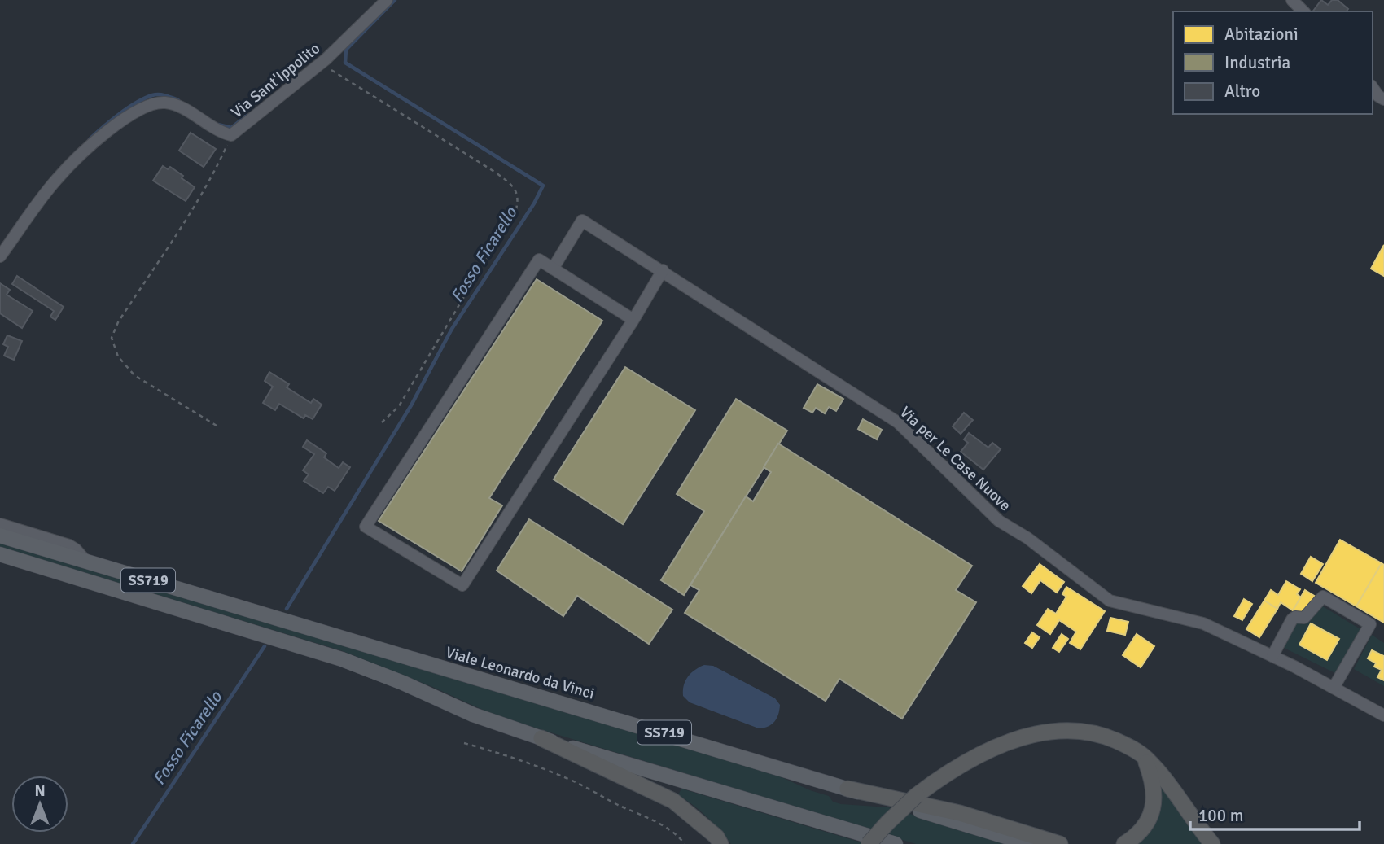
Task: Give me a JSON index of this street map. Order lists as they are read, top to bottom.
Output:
{
  "streets": {
    "main road": ["SS719", "Viale Leonardo da Vinci"],
    "street": ["Via Sant'Ippolito", "Via per Le Case Nuove"]
  },
  "water": ["Fosso Ficarello"],
  "legend": ["Abitazioni", "Industria", "Altro"],
  "scale_bar": "100 m",
  "north": "top"
}
